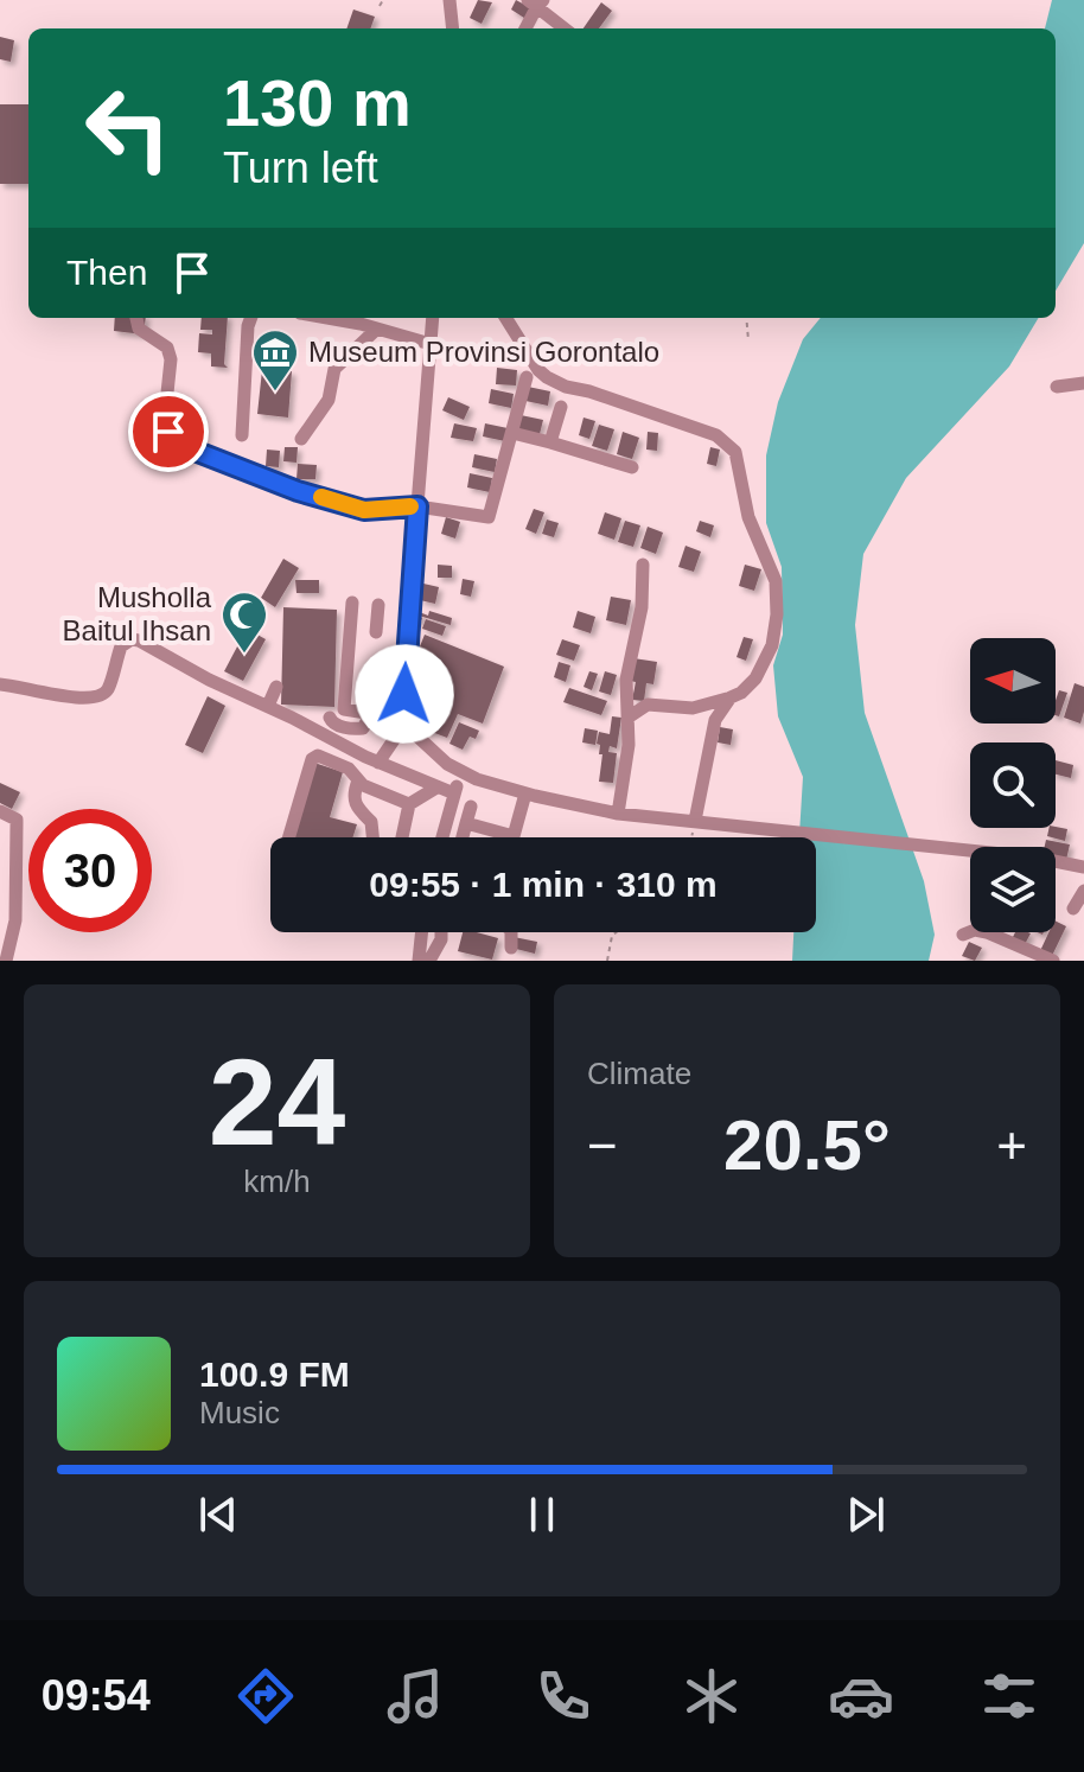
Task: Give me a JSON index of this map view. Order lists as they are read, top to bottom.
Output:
{
  "places": {
    "museum": ["Museum Provinsi Gorontalo"],
    "mosque": ["Musholla Baitul Ihsan"]
  },
  "north": "left",
  "page": {
    "turn": ["130 m", "Turn left"],
    "then": "Then",
    "limit": "30",
    "trip": "09:55 · 1 min · 310 m",
    "tile": [
      ["24", "km/h"],
      "Climate"
    ],
    "heat": ["−", "20.5°", "+"],
    "song": ["100.9 FM", "Music"],
    "tabs": "09:54"
  }
}
